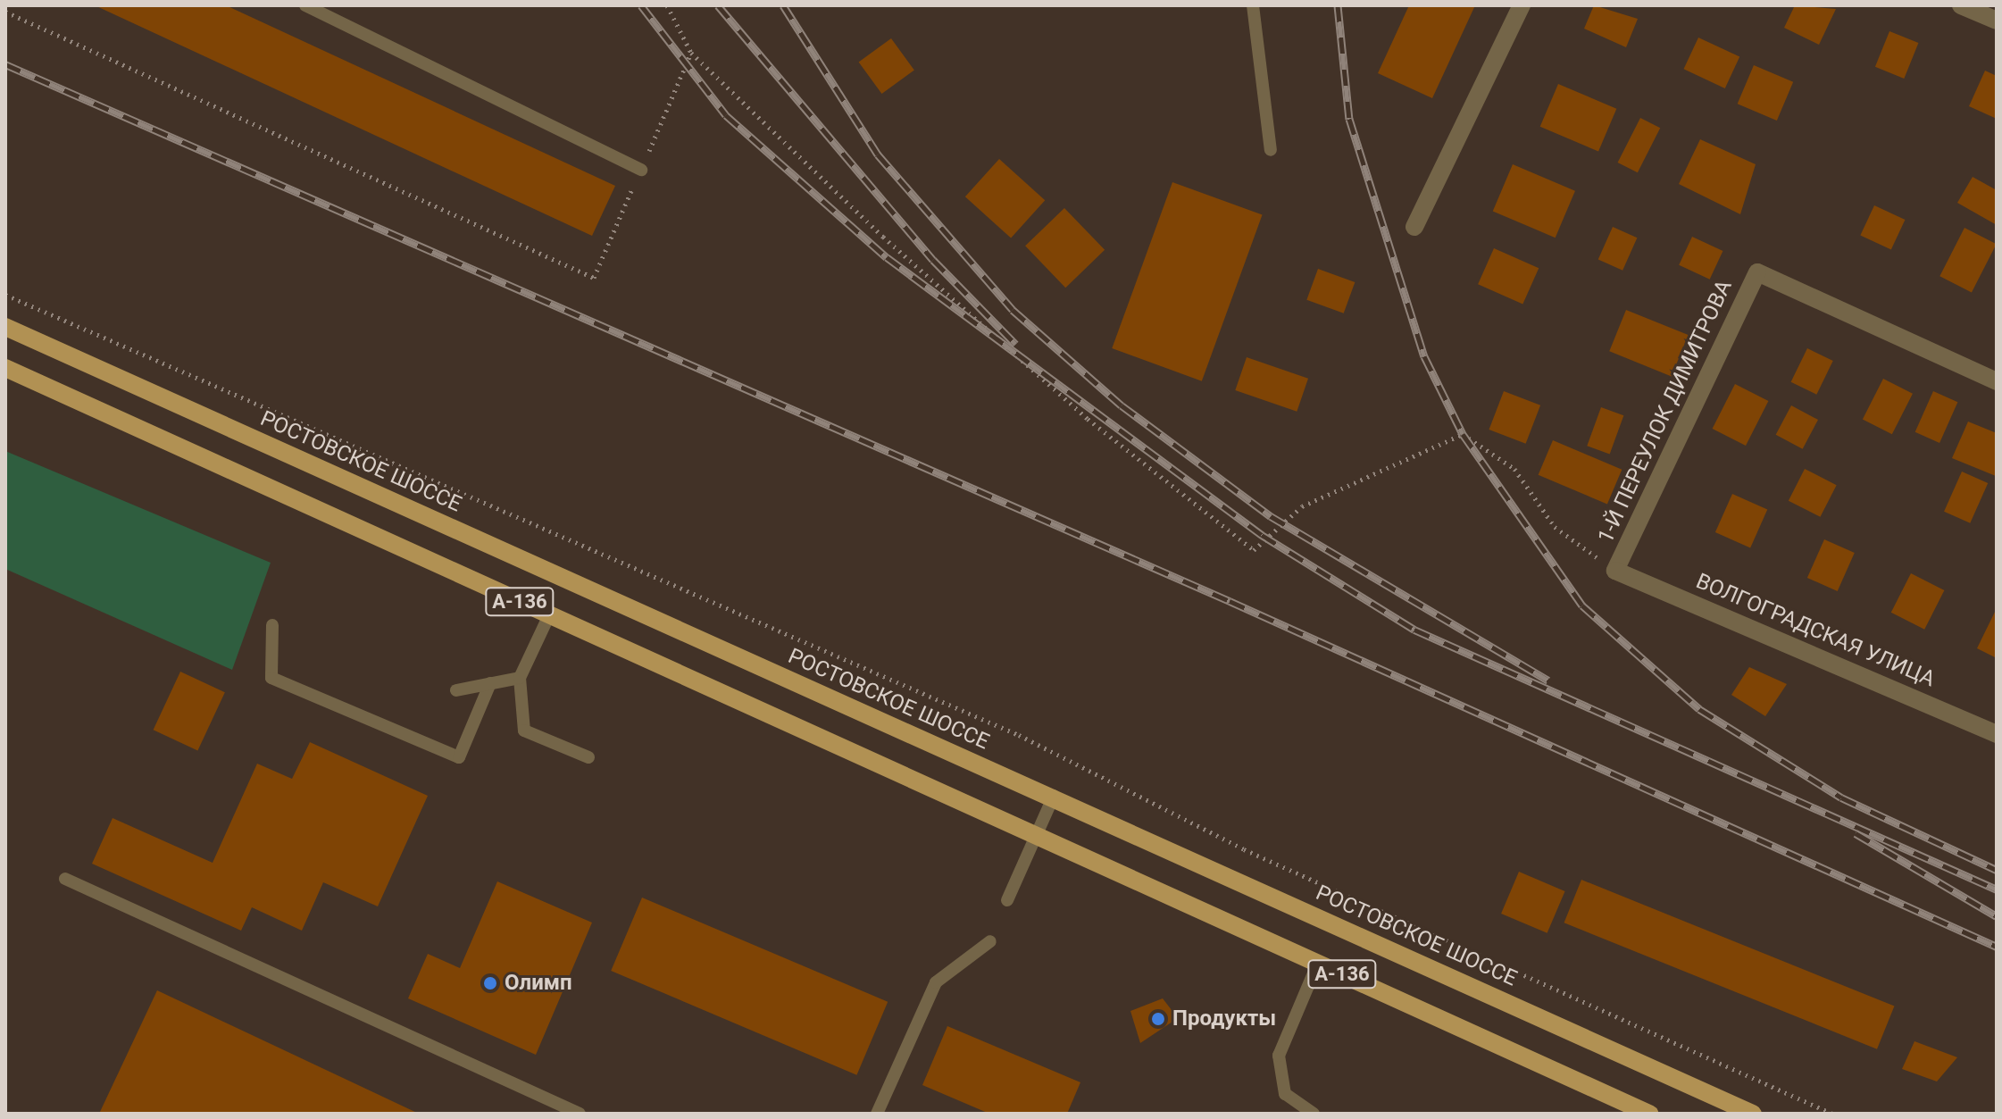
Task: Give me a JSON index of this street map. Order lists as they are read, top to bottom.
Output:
{
  "streets": {
    "main road": ["РОСТОВСКОЕ ШОССЕ", "А-136"],
    "street": ["1-Й ПЕРЕУЛОК ДИМИТРОВА", "ВОЛГОГРАДСКАЯ УЛИЦА"]
  },
  "crossings": [
    ["1-Й ПЕРЕУЛОК ДИМИТРОВА", "ВОЛГОГРАДСКАЯ УЛИЦА"]
  ],
  "places": ["Олимп", "Продукты"]
}
